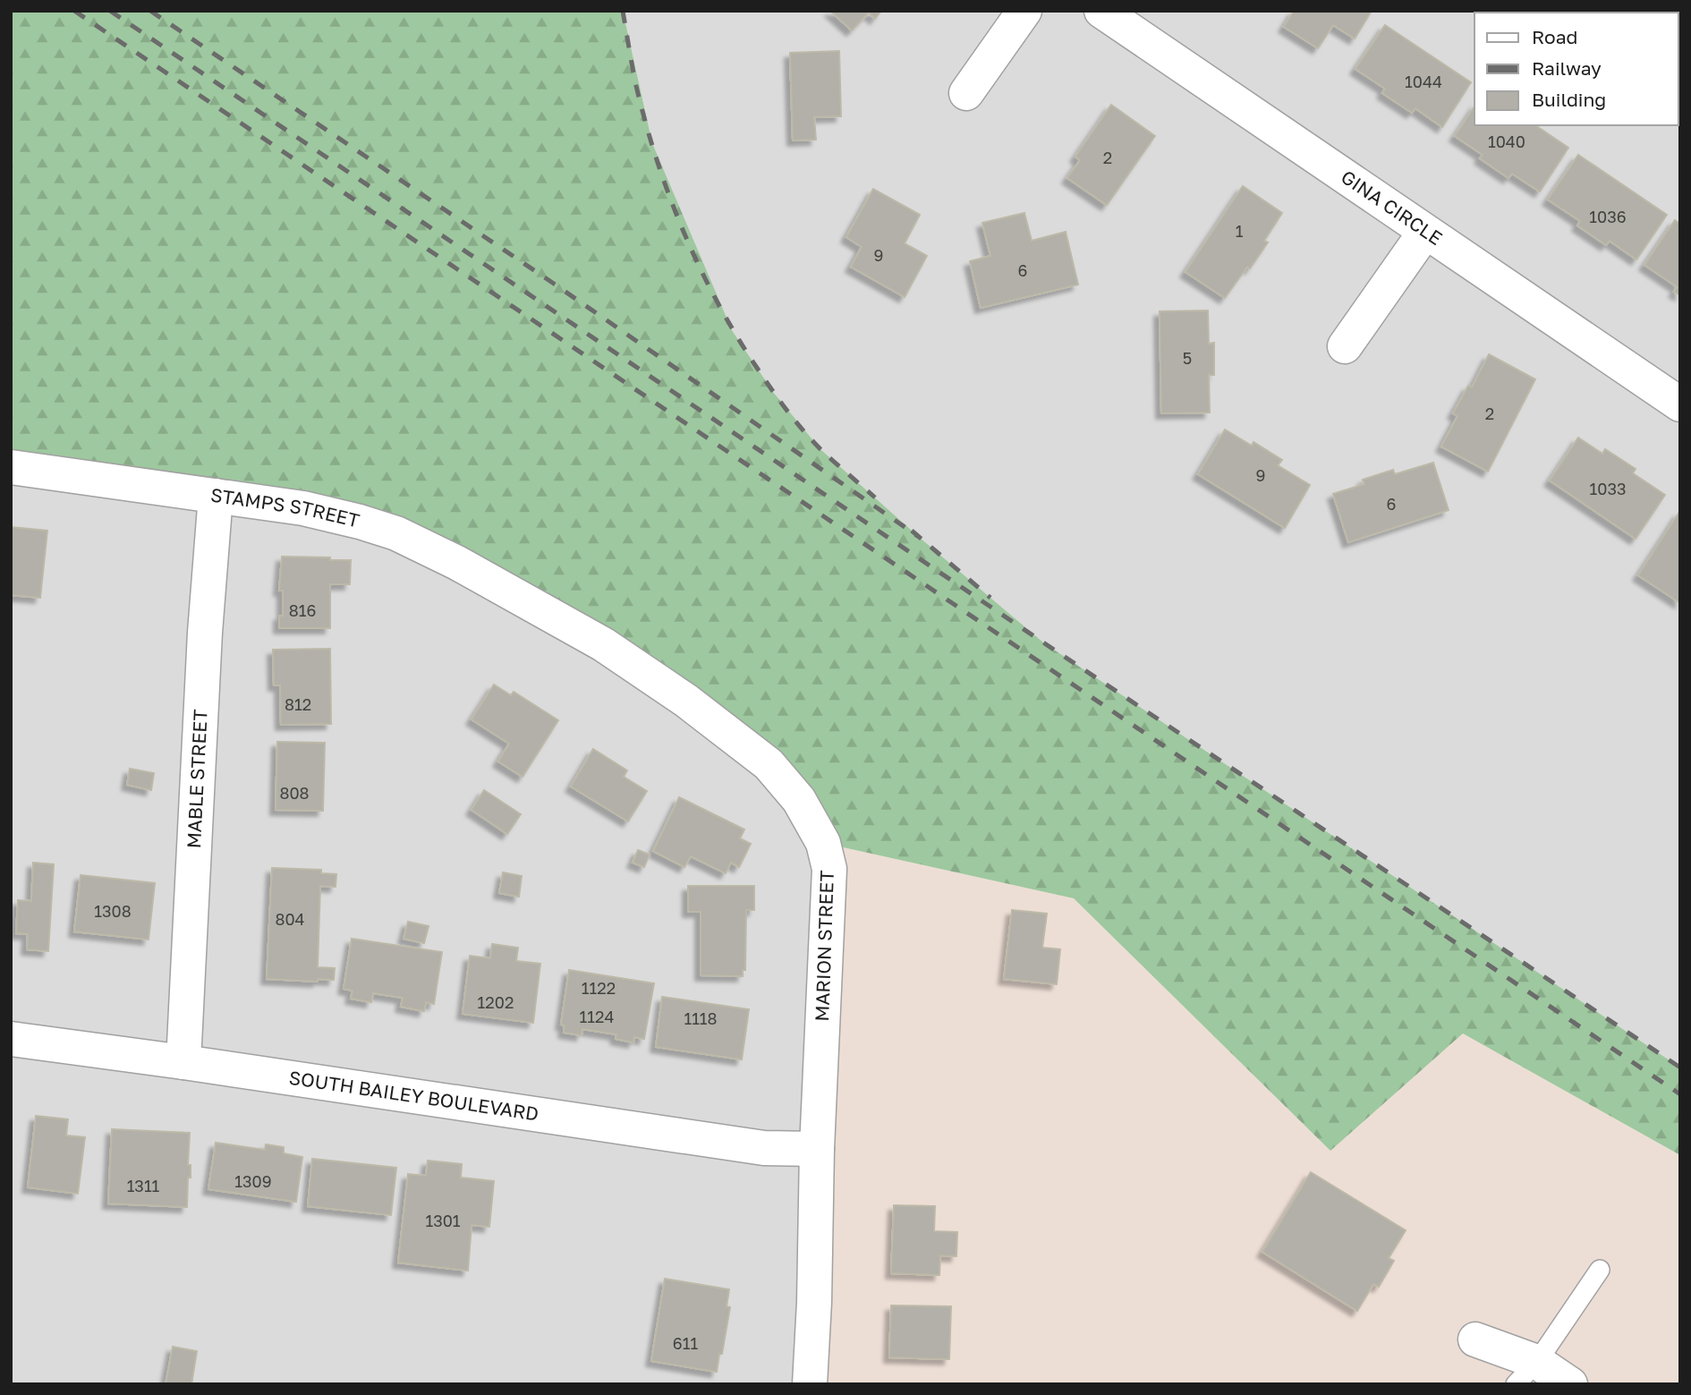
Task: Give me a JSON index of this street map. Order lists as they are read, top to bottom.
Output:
{
  "streets": {
    "street": [
      "GINA CIRCLE",
      "STAMPS STREET",
      "MABLE STREET",
      "MARION STREET",
      "SOUTH BAILEY BOULEVARD"
    ]
  },
  "crossings": [
    ["STAMPS STREET", "MABLE STREET"],
    ["STAMPS STREET", "MARION STREET"],
    ["MABLE STREET", "SOUTH BAILEY BOULEVARD"],
    ["MARION STREET", "SOUTH BAILEY BOULEVARD"]
  ],
  "house_numbers": [
    "1044",
    "1040",
    "2",
    "1036",
    "1",
    "9",
    "6",
    "5",
    "2",
    "9",
    "1033",
    "6",
    "816",
    "812",
    "808",
    "1308",
    "804",
    "1122",
    "1202",
    "1124",
    "1118",
    "1309",
    "1311",
    "1301",
    "611"
  ],
  "legend": ["Road", "Railway", "Building"]
}
